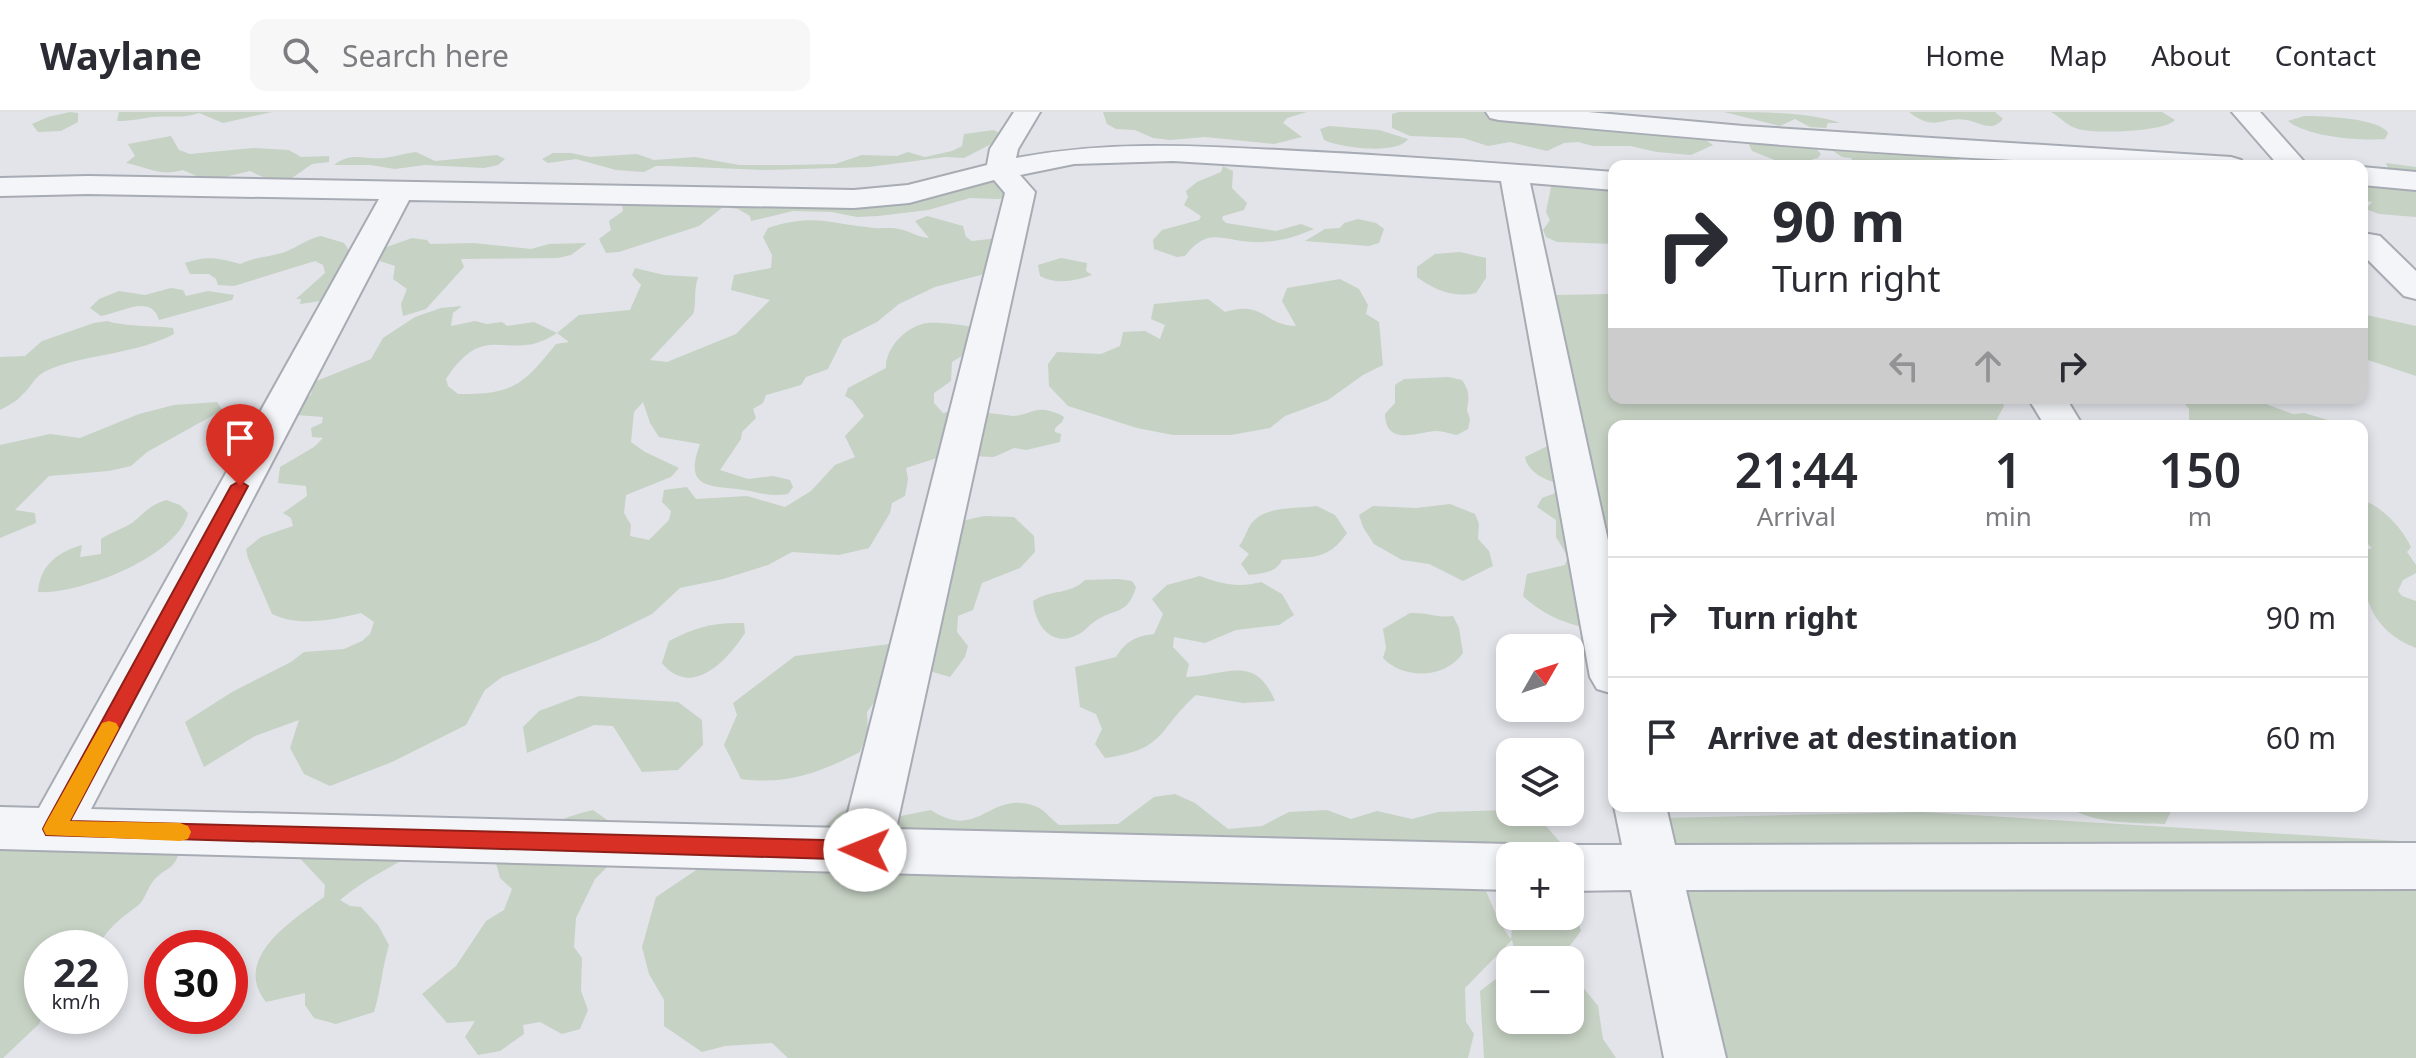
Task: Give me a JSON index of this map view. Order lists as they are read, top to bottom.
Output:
{
  "north": "top right",
  "page": {
    "header": "Waylane",
    "search": "Search here",
    "nav": [
      "Home",
      "Map",
      "About",
      "Contact"
    ],
    "turn": ["90 m", "Turn right"],
    "eta": [
      "21:44",
      "Arrival",
      "1",
      "min",
      "150",
      "m"
    ],
    "list": [
      {
        "name": "Turn right",
        "value": "90 m"
      },
      {
        "name": "Arrive at destination",
        "value": "60 m"
      }
    ],
    "map_buttons": ["+", "−"],
    "speed": "22 km/h",
    "limit": "30"
  }
}
